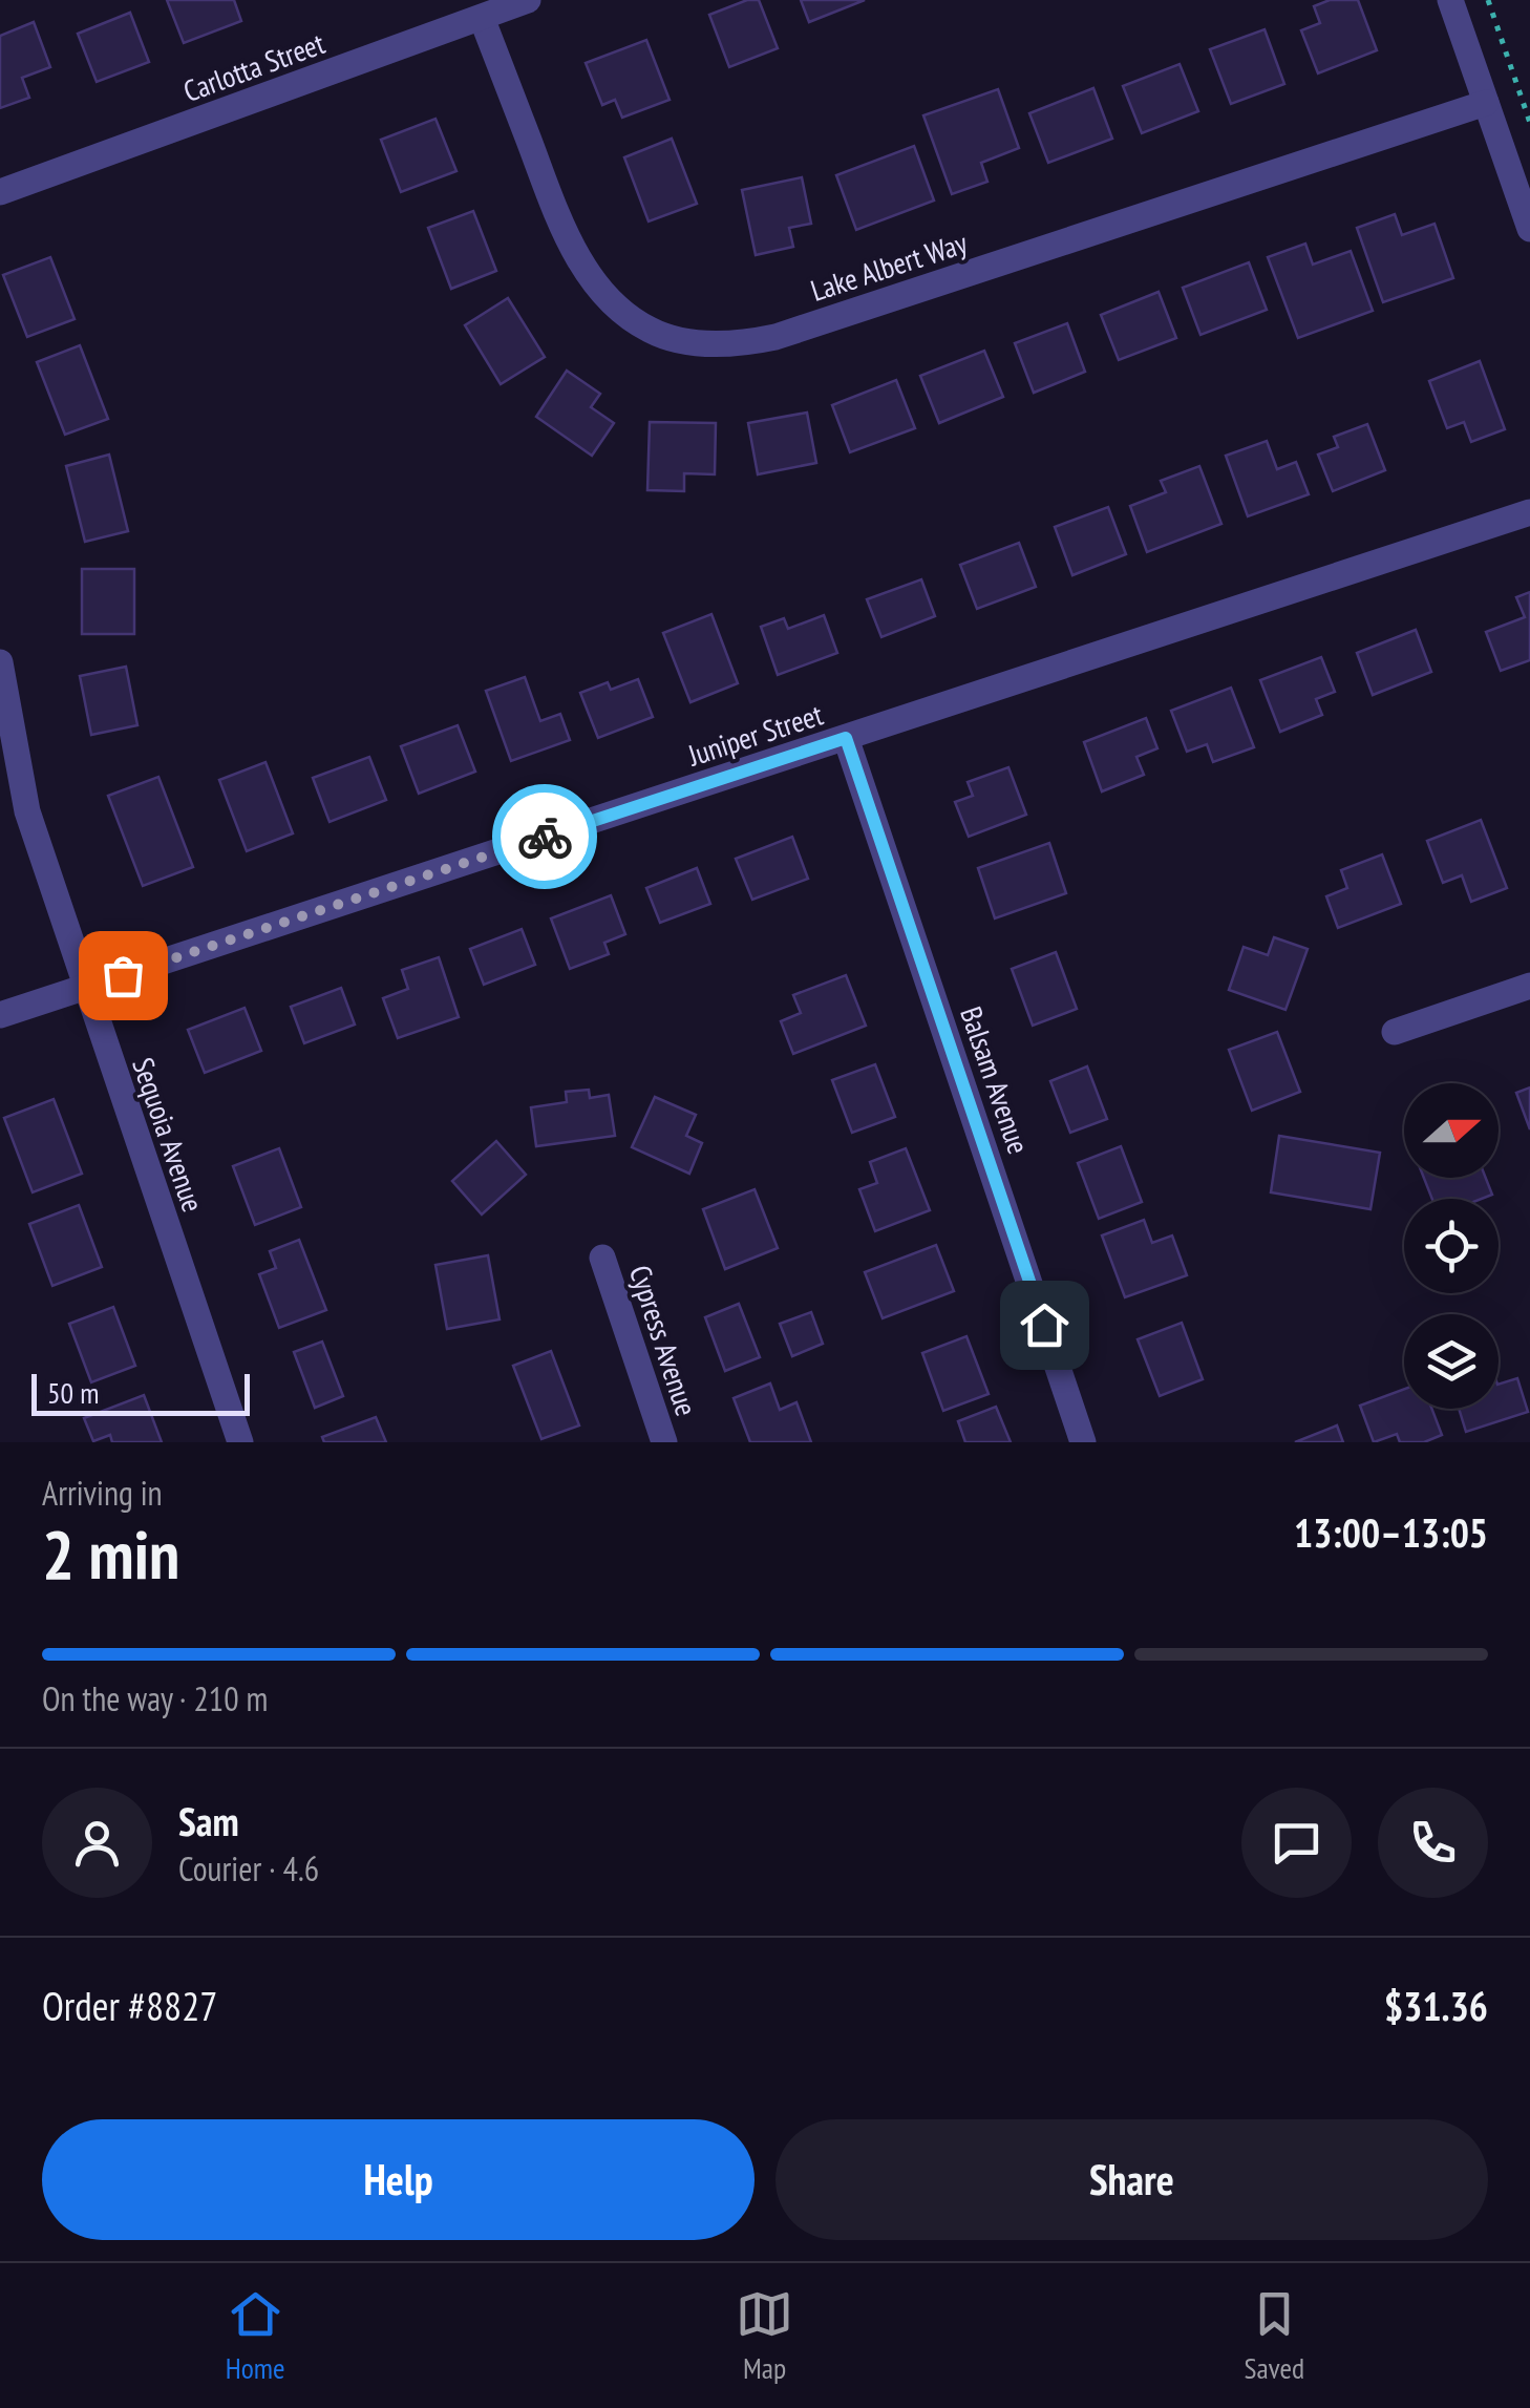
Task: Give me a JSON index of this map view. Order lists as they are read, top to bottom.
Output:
{
  "streets": {
    "street": [
      "Carlotta Street",
      "Lake Albert Way",
      "Juniper Street",
      "Balsam Avenue",
      "Sequoia Avenue",
      "Cypress Avenue"
    ]
  },
  "crossings": [
    ["Carlotta Street", "Lake Albert Way"],
    ["Juniper Street", "Balsam Avenue"],
    ["Juniper Street", "Sequoia Avenue"]
  ],
  "scale_bar": "50 m",
  "north": "right",
  "page": {
    "scale": "50 m",
    "heading": ["2 min", "Arriving in", "13:00–13:05"],
    "panel": [
      "Sam",
      "Courier · 4.6",
      "Order #8827",
      "$31.36"
    ],
    "bar": "On the way · 210 m",
    "buttons": ["Help", "Share"],
    "tabs": ["Home", "Map", "Saved"]
  }
}
